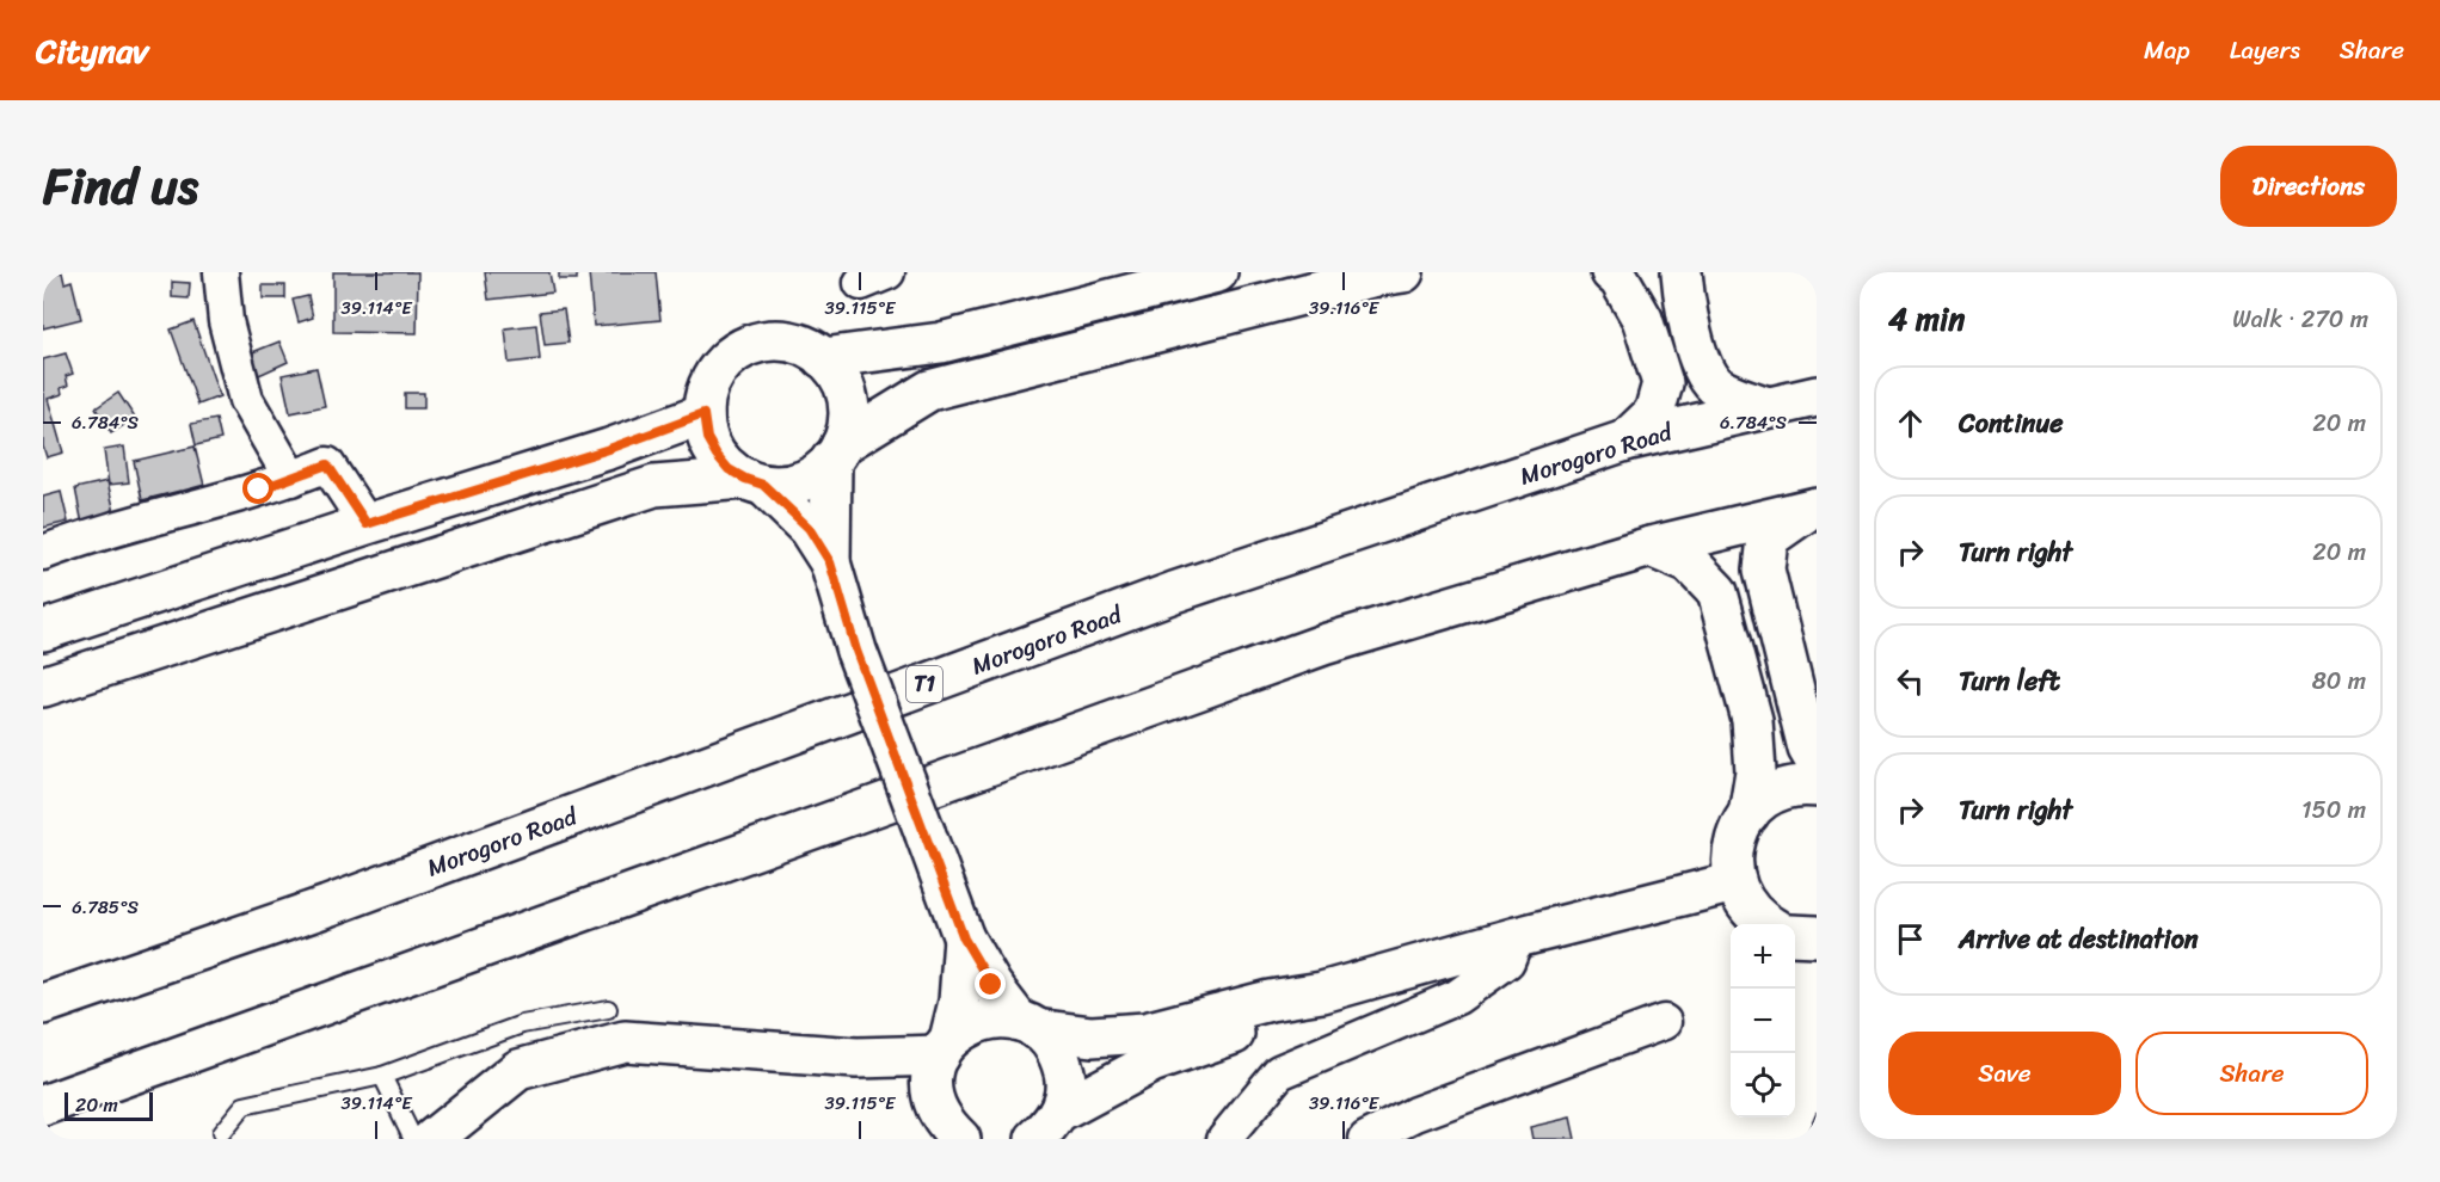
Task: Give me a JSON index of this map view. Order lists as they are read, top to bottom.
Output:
{
  "streets": {
    "main road": ["Morogoro Road", "T1"]
  },
  "scale_bar": "20 m",
  "page": {
    "header": "Citynav",
    "nav": ["Map", "Layers", "Share"],
    "title": "Find us",
    "buttons": [
      "Directions",
      ["Save", "Share"]
    ],
    "heading": ["4 min", "Walk · 270 m"],
    "list": [
      ["Continue", "20 m"],
      ["Turn right", "20 m"],
      ["Turn left", "80 m"],
      ["Turn right", "150 m"],
      "Arrive at destination"
    ],
    "map_buttons": ["+", "−"],
    "scale": "20 m"
  },
  "coordinates": [
    "39.114°E",
    "39.115°E",
    "39.116°E",
    "6.784°S",
    "6.785°S"
  ]
}
